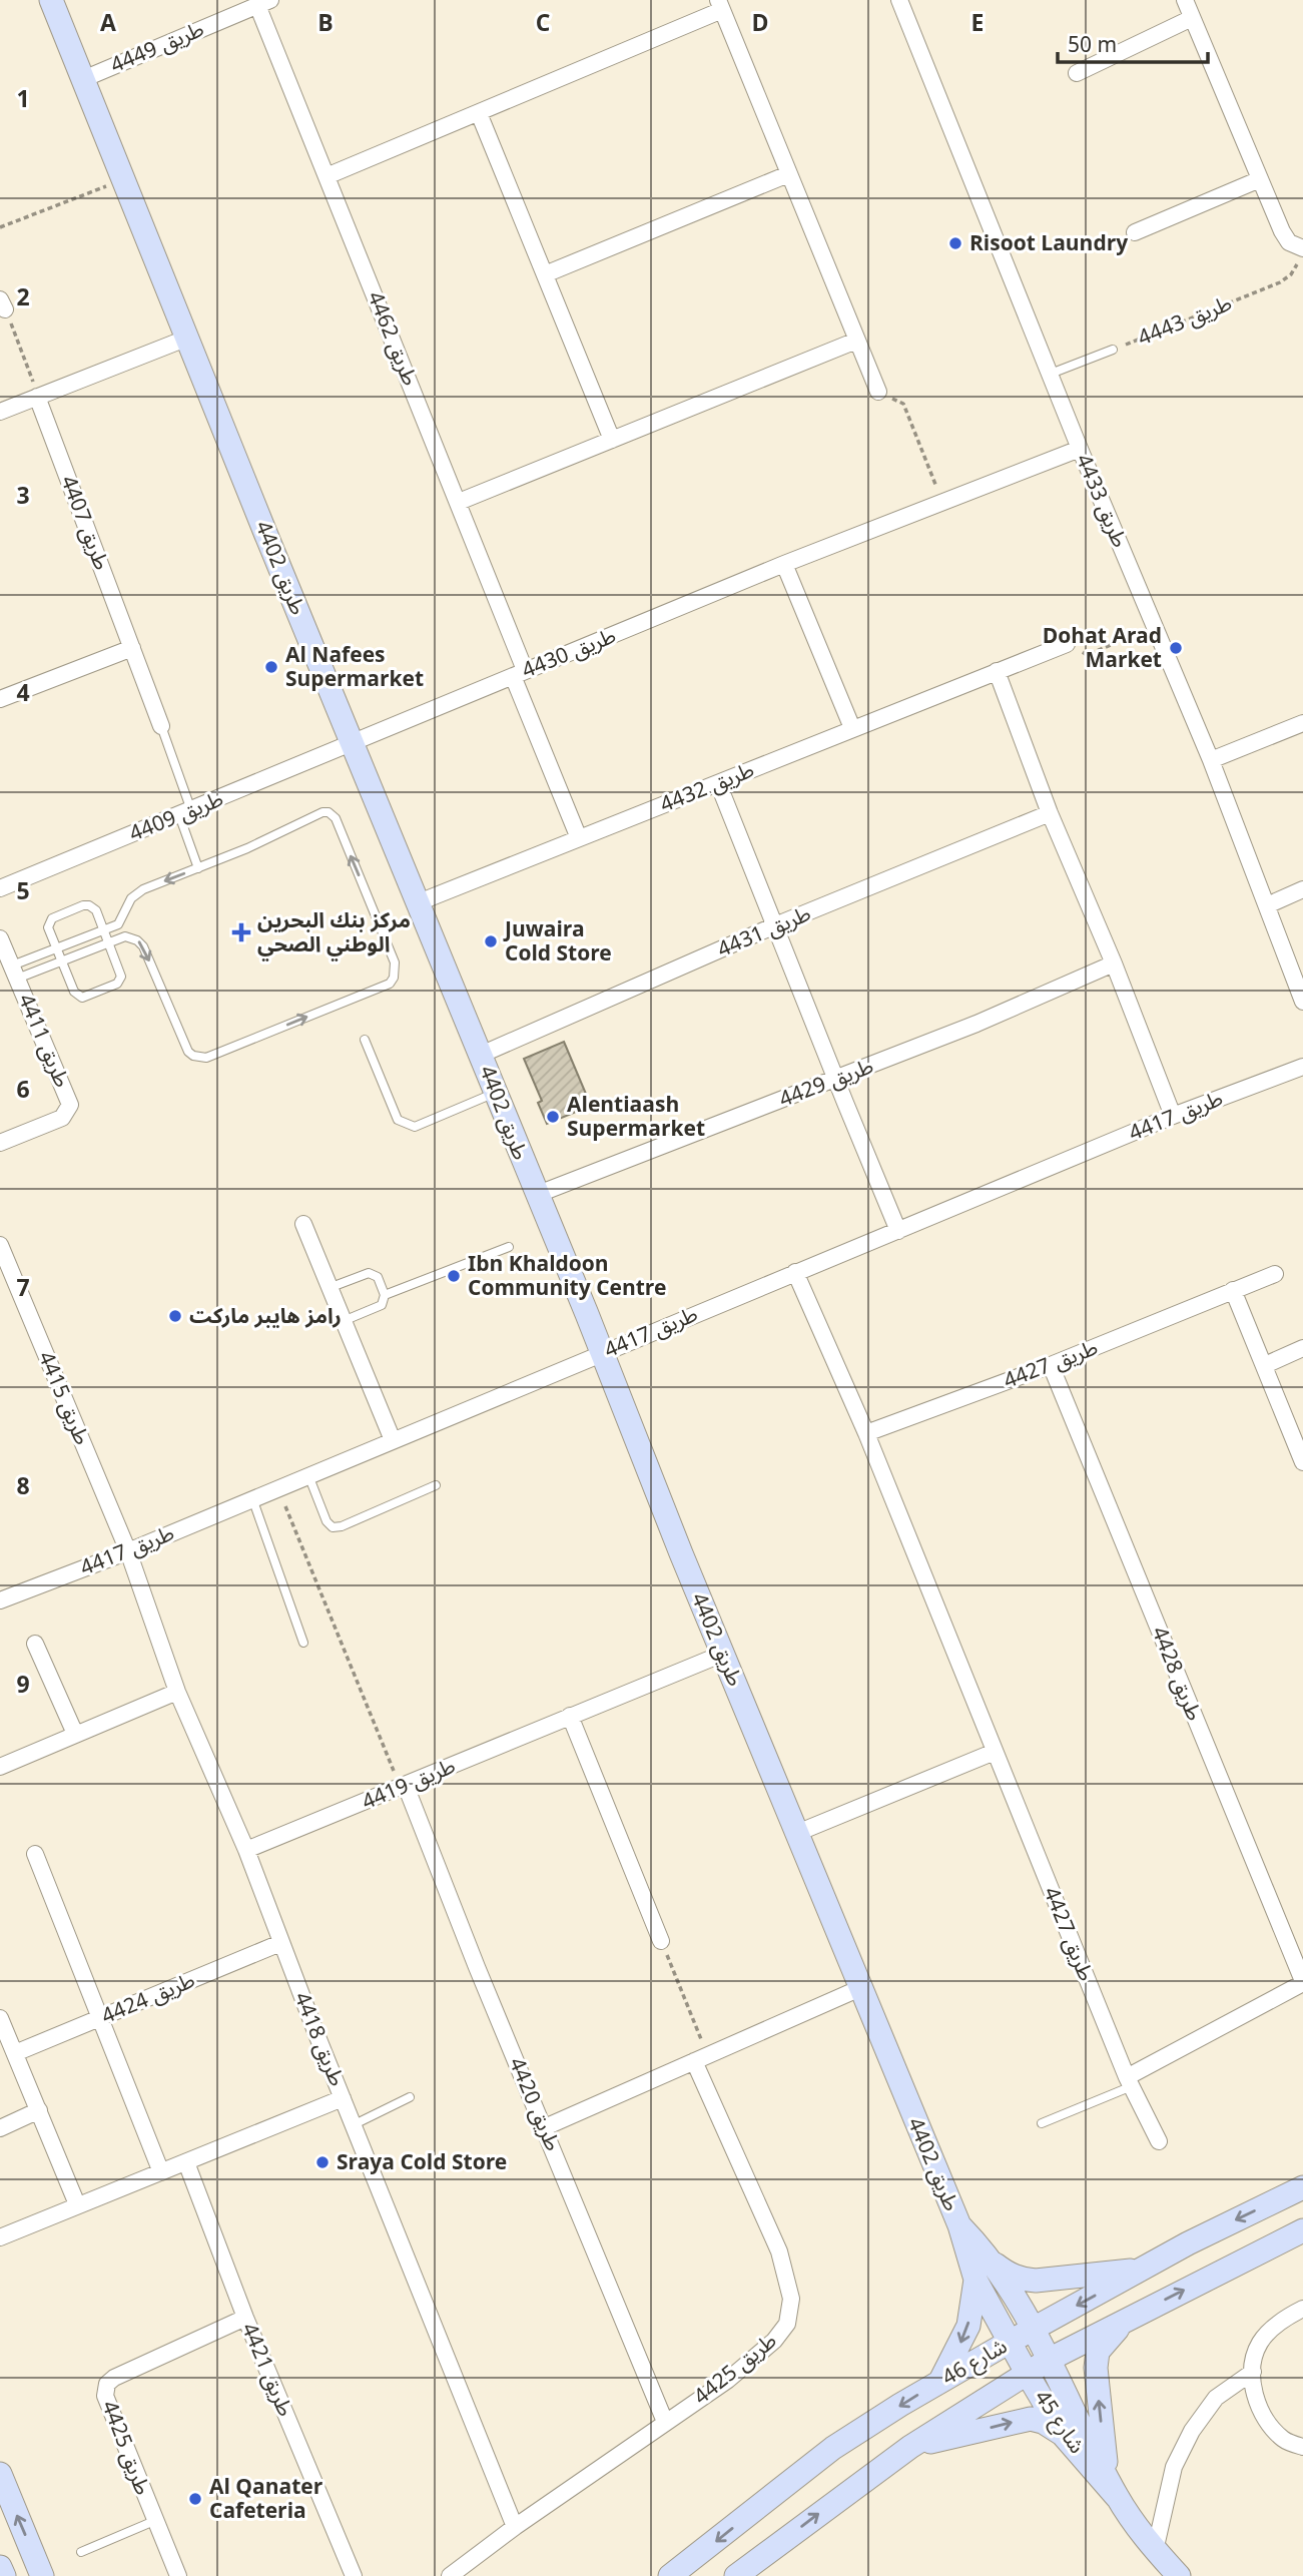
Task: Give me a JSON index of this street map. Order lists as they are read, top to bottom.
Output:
{
  "streets": {
    "street": [
      "طريق 4449",
      "طريق 4462",
      "طريق 4433",
      "طريق 4407",
      "طريق 4402",
      "طريق 4430",
      "طريق 4432",
      "طريق 4409",
      "طريق 4431",
      "طريق 4411",
      "طريق 4429",
      "طريق 4417",
      "طريق 4427",
      "طريق 4415",
      "طريق 4428",
      "طريق 4419",
      "طريق 4424",
      "طريق 4418",
      "طريق 4420",
      "شارع 46",
      "طريق 4425",
      "طريق 4421",
      "شارع 45"
    ],
    "lane": ["طريق 4443"]
  },
  "crossings": [
    ["طريق 4449", "طريق 4462"],
    ["طريق 4449", "طريق 4402"],
    ["طريق 4443", "طريق 4433"],
    ["طريق 4462", "طريق 4430"],
    ["طريق 4462", "طريق 4432"],
    ["طريق 4433", "طريق 4430"],
    ["طريق 4402", "طريق 4430"],
    ["طريق 4402", "طريق 4432"],
    ["طريق 4402", "طريق 4409"],
    ["طريق 4402", "طريق 4431"],
    ["طريق 4402", "طريق 4429"],
    ["طريق 4402", "طريق 4417"],
    ["طريق 4402", "طريق 4419"],
    ["طريق 4402", "شارع 46"],
    ["طريق 4402", "شارع 45"],
    ["طريق 4430", "طريق 4409"],
    ["طريق 4417", "طريق 4427"],
    ["طريق 4417", "طريق 4415"],
    ["طريق 4417", "طريق 4418"],
    ["طريق 4427", "طريق 4428"],
    ["طريق 4415", "طريق 4418"],
    ["طريق 4419", "طريق 4418"],
    ["طريق 4419", "طريق 4420"],
    ["طريق 4424", "طريق 4418"],
    ["طريق 4418", "طريق 4425"],
    ["طريق 4420", "طريق 4425"],
    ["شارع 46", "شارع 45"],
    ["طريق 4425", "طريق 4421"]
  ],
  "places": {
    "other": [
      "Risoot Laundry",
      "Dohat Arad Market",
      "Al Nafees Supermarket",
      "Juwaira Cold Store",
      "Alentiaash Supermarket",
      "Ibn Khaldoon Community Centre",
      "رامز هايبر ماركت",
      "Sraya Cold Store",
      "Al Qanater Cafeteria"
    ],
    "health": ["مركز بنك البحرين الوطني الصحي"]
  },
  "scale_bar": "50 m",
  "grid": {
    "columns": [
      "A",
      "B",
      "C",
      "D",
      "E"
    ],
    "rows": [
      "1",
      "2",
      "3",
      "4",
      "5",
      "6",
      "7",
      "8",
      "9"
    ]
  }
}
